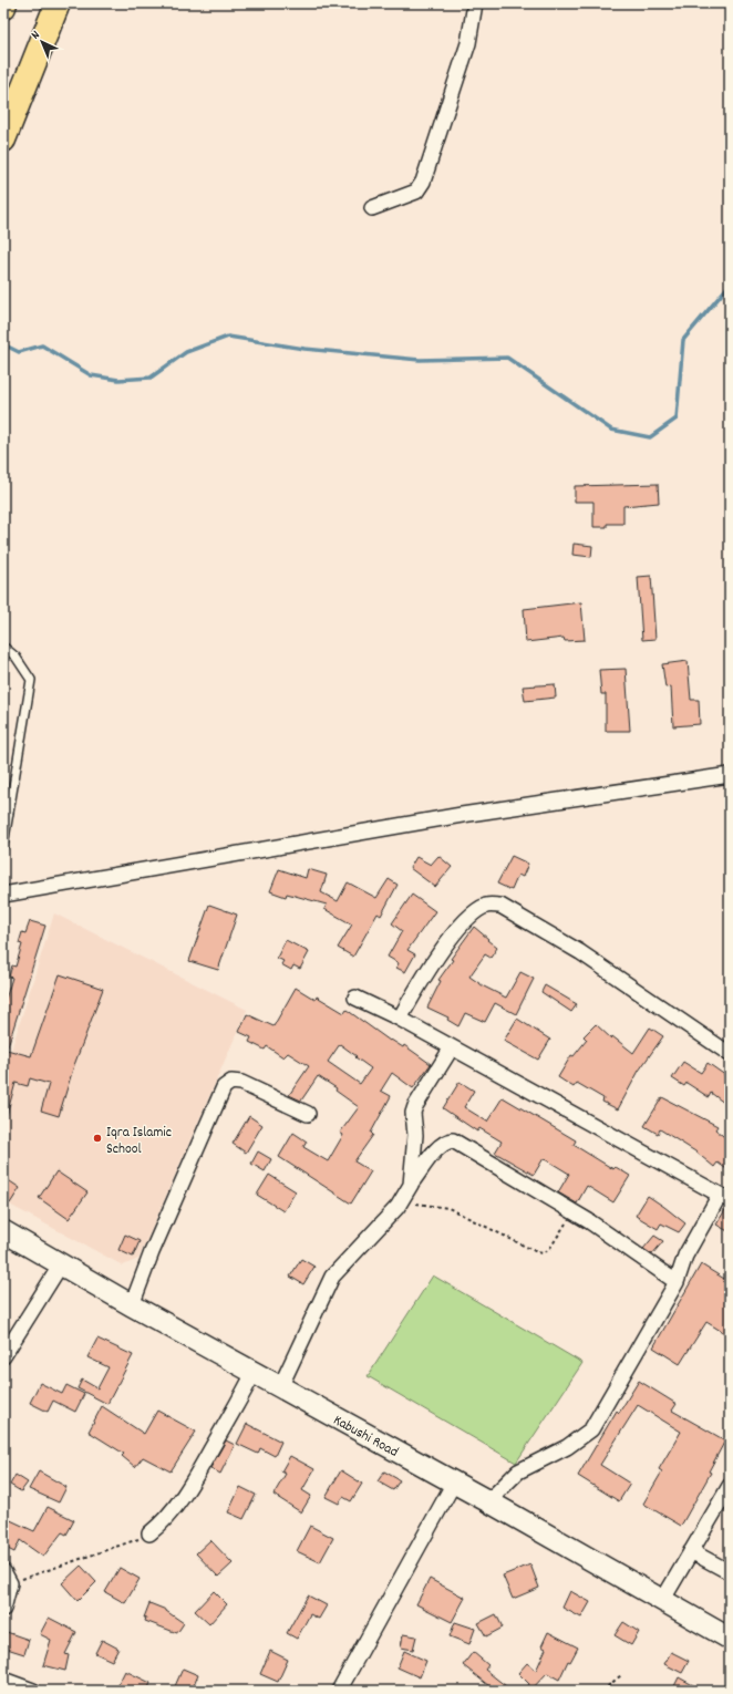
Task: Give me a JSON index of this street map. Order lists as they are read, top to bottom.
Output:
{
  "streets": {
    "main road": ["Kabushi Road"]
  },
  "places": ["Iqra Islamic School"],
  "north": "top left"
}
